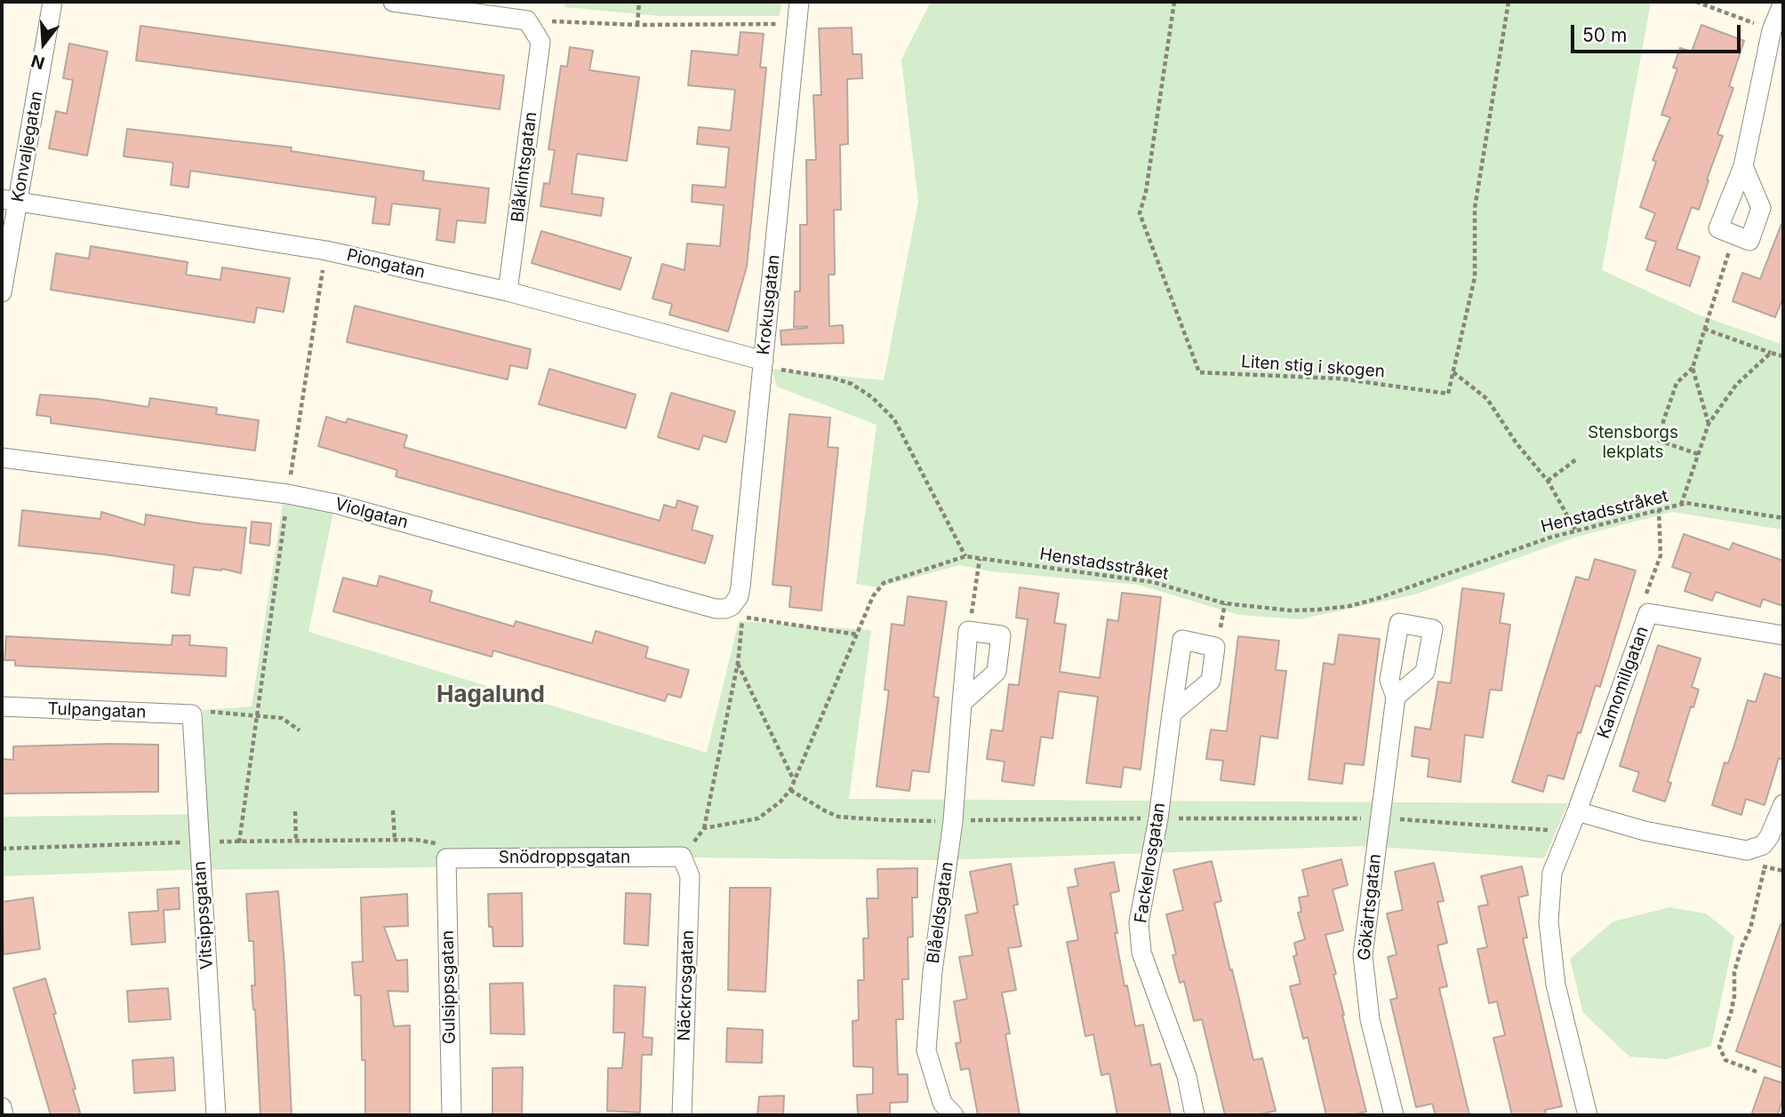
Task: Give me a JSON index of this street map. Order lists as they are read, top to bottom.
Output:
{
  "streets": {
    "street": [
      "Konvaljegatan",
      "Blåklintsgatan",
      "Piongatan",
      "Krokusgatan",
      "Violgatan",
      "Kamomillgatan",
      "Tulpangatan",
      "Snödroppsgatan",
      "Fackelrosgatan",
      "Gökärtsgatan",
      "Blåeldsgatan",
      "Vitsippsgatan",
      "Näckrosgatan",
      "Gulsippsgatan"
    ],
    "path": ["Liten stig i skogen", "Henstadsstråket"]
  },
  "crossings": [
    ["Konvaljegatan", "Piongatan"],
    ["Blåklintsgatan", "Piongatan"],
    ["Piongatan", "Krokusgatan"],
    ["Krokusgatan", "Violgatan"],
    ["Tulpangatan", "Vitsippsgatan"],
    ["Snödroppsgatan", "Näckrosgatan"],
    ["Snödroppsgatan", "Gulsippsgatan"]
  ],
  "districts": ["Hagalund"],
  "parks": ["Stensborgs lekplats"],
  "scale_bar": "50 m",
  "north": "bottom"
}
